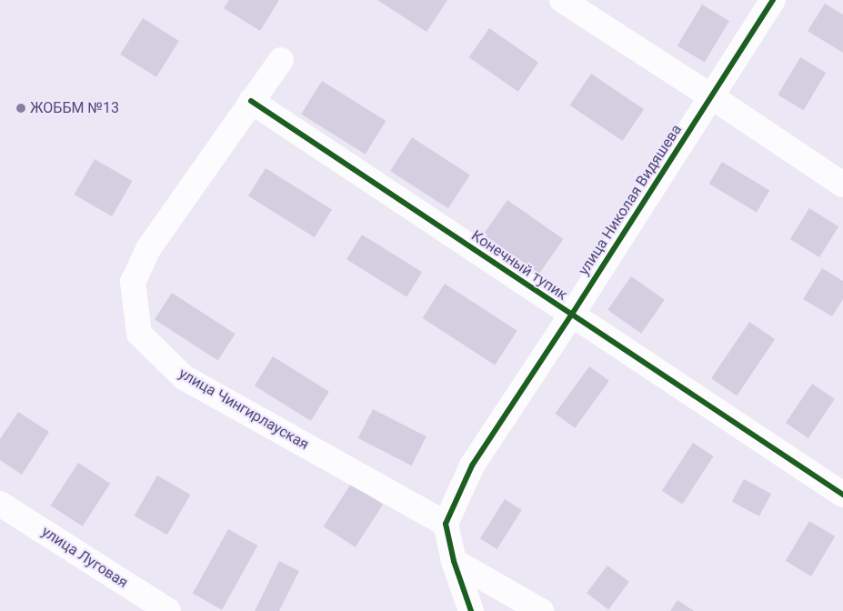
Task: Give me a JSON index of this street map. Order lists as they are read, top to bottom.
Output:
{
  "streets": {
    "street": [
      "улица Николая Видяшева",
      "Конечный тупик",
      "улица Чингирлауская",
      "улица Луговая"
    ]
  },
  "crossings": [
    ["улица Николая Видяшева", "Конечный тупик"],
    ["улица Николая Видяшева", "улица Чингирлауская"],
    ["Конечный тупик", "улица Чингирлауская"]
  ],
  "places": ["ЖОББМ №13"]
}
